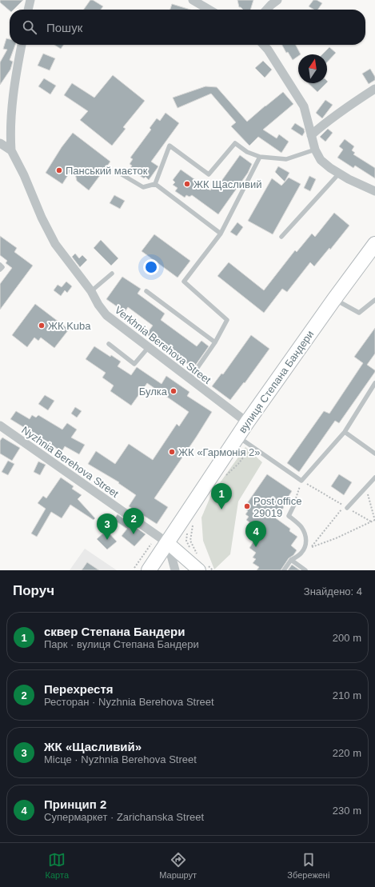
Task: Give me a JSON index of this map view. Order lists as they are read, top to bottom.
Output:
{
  "streets": {
    "main road": ["вулиця Степана Бандери"],
    "street": ["Verkhnia Berehova Street", "Nyzhnia Berehova Street"]
  },
  "crossings": [
    ["Verkhnia Berehova Street", "вулиця Степана Бандери"],
    ["вулиця Степана Бандери", "Nyzhnia Berehova Street"]
  ],
  "places": [
    "Панський маєток",
    "ЖК Щасливий",
    "ЖК Kuba",
    "Булка",
    "ЖК «Гармонія 2»",
    "Post office 29019"
  ],
  "north": "top",
  "page": {
    "search": "Пошук",
    "pins": [
      "1",
      "2",
      "3",
      "4"
    ],
    "heading": ["Поруч", "Знайдено: 4"],
    "list": [
      {
        "mark": "1",
        "name": "сквер Степана Бандери",
        "note": "Парк · вулиця Степана Бандери",
        "value": "200 m"
      },
      {
        "mark": "2",
        "name": "Перехрестя",
        "note": "Ресторан · Nyzhnia Berehova Street",
        "value": "210 m"
      },
      {
        "mark": "3",
        "name": "ЖК «Щасливий»",
        "note": "Місце · Nyzhnia Berehova Street",
        "value": "220 m"
      },
      {
        "mark": "4",
        "name": "Принцип 2",
        "note": "Супермаркет · Zarichanska Street",
        "value": "230 m"
      }
    ],
    "nav": ["Карта", "Маршрут", "Збережені"]
  }
}
